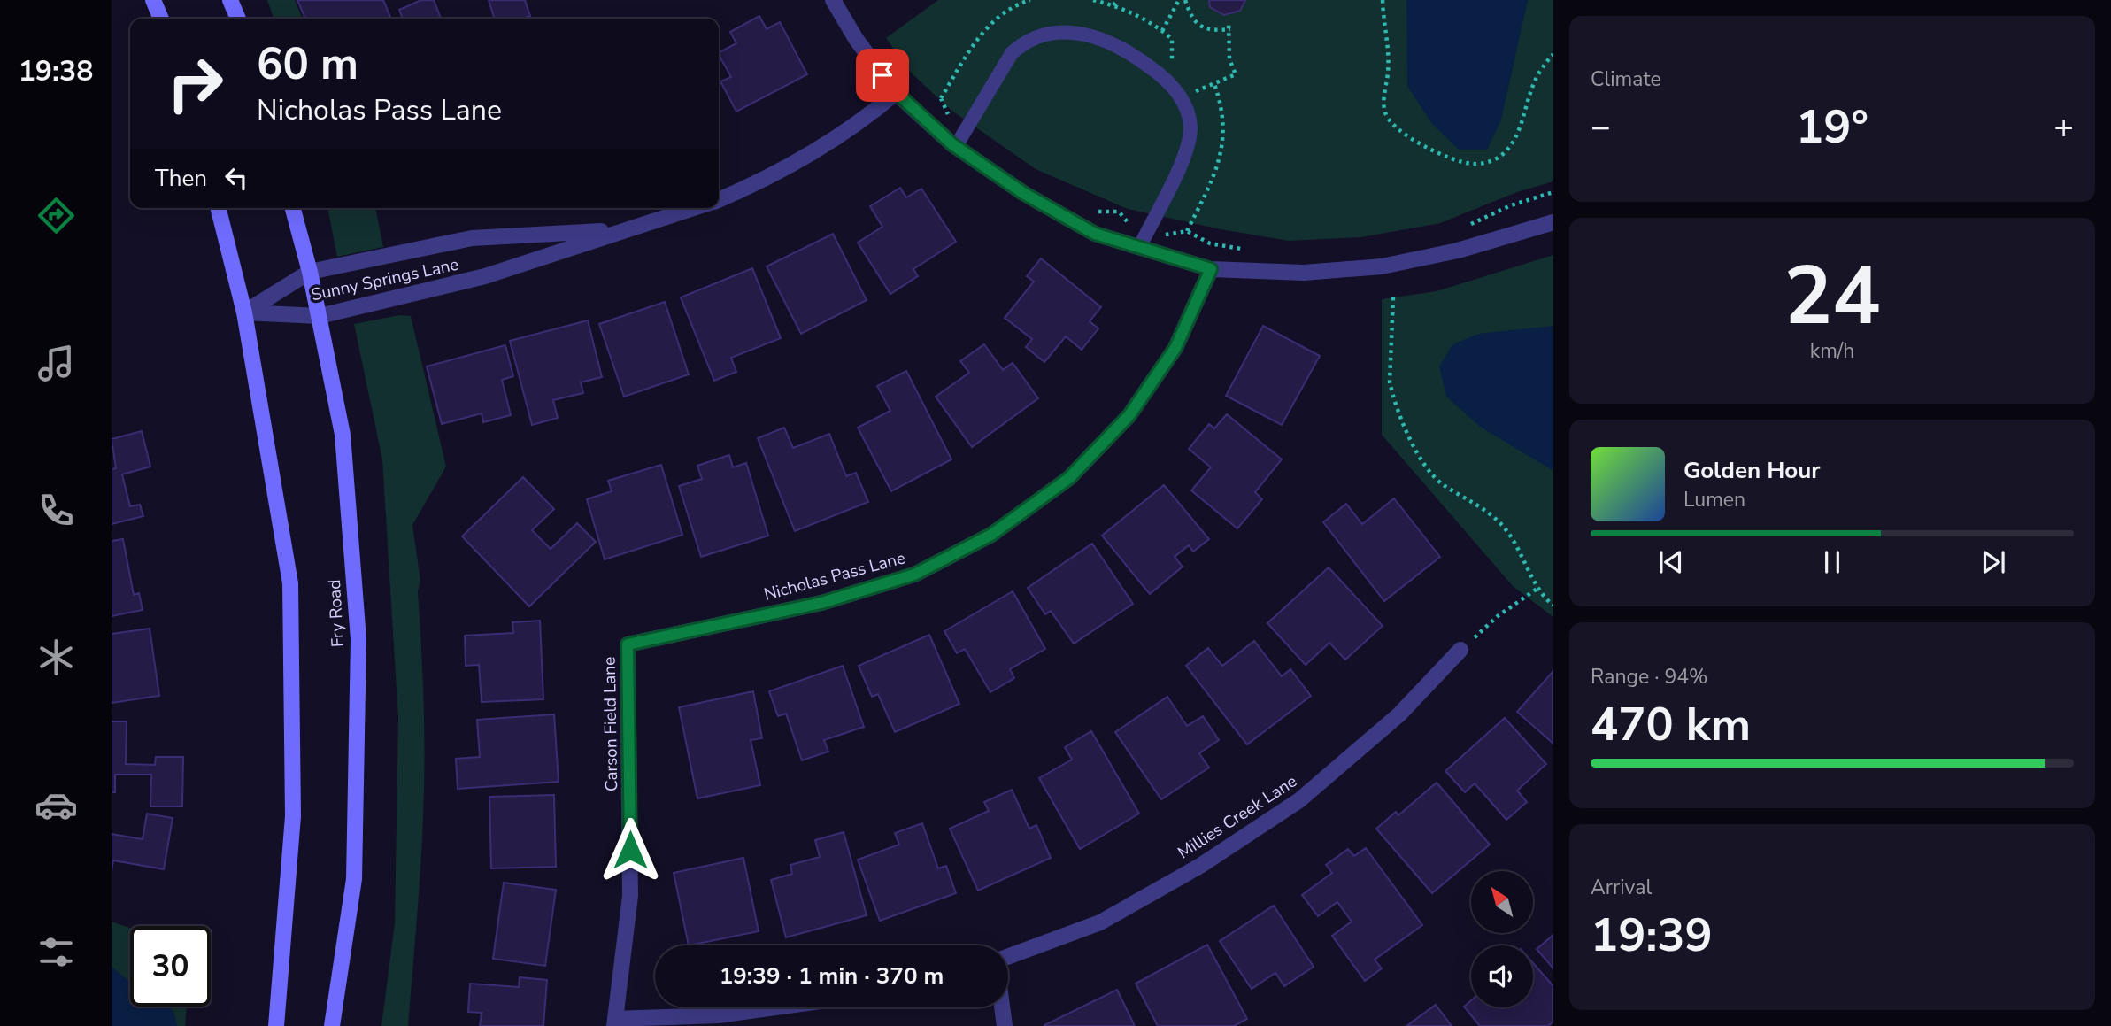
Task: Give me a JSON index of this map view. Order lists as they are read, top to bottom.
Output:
{
  "streets": {
    "main road": ["Fry Road"],
    "street": [
      "Sunny Springs Lane",
      "Nicholas Pass Lane",
      "Carson Field Lane",
      "Millies Creek Lane"
    ]
  },
  "crossings": [
    ["Sunny Springs Lane", "Fry Road"],
    ["Nicholas Pass Lane", "Carson Field Lane"]
  ],
  "north": "top left",
  "page": {
    "tabs": "19:38",
    "tile": [
      "Climate",
      ["24", "km/h"],
      ["Range · 94%", "470 km"],
      ["Arrival", "19:39"]
    ],
    "turn": ["60 m", "Nicholas Pass Lane"],
    "heat": ["−", "19°", "+"],
    "then": "Then",
    "song": ["Golden Hour", "Lumen"],
    "limit": "30",
    "trip": "19:39 · 1 min · 370 m"
  }
}
